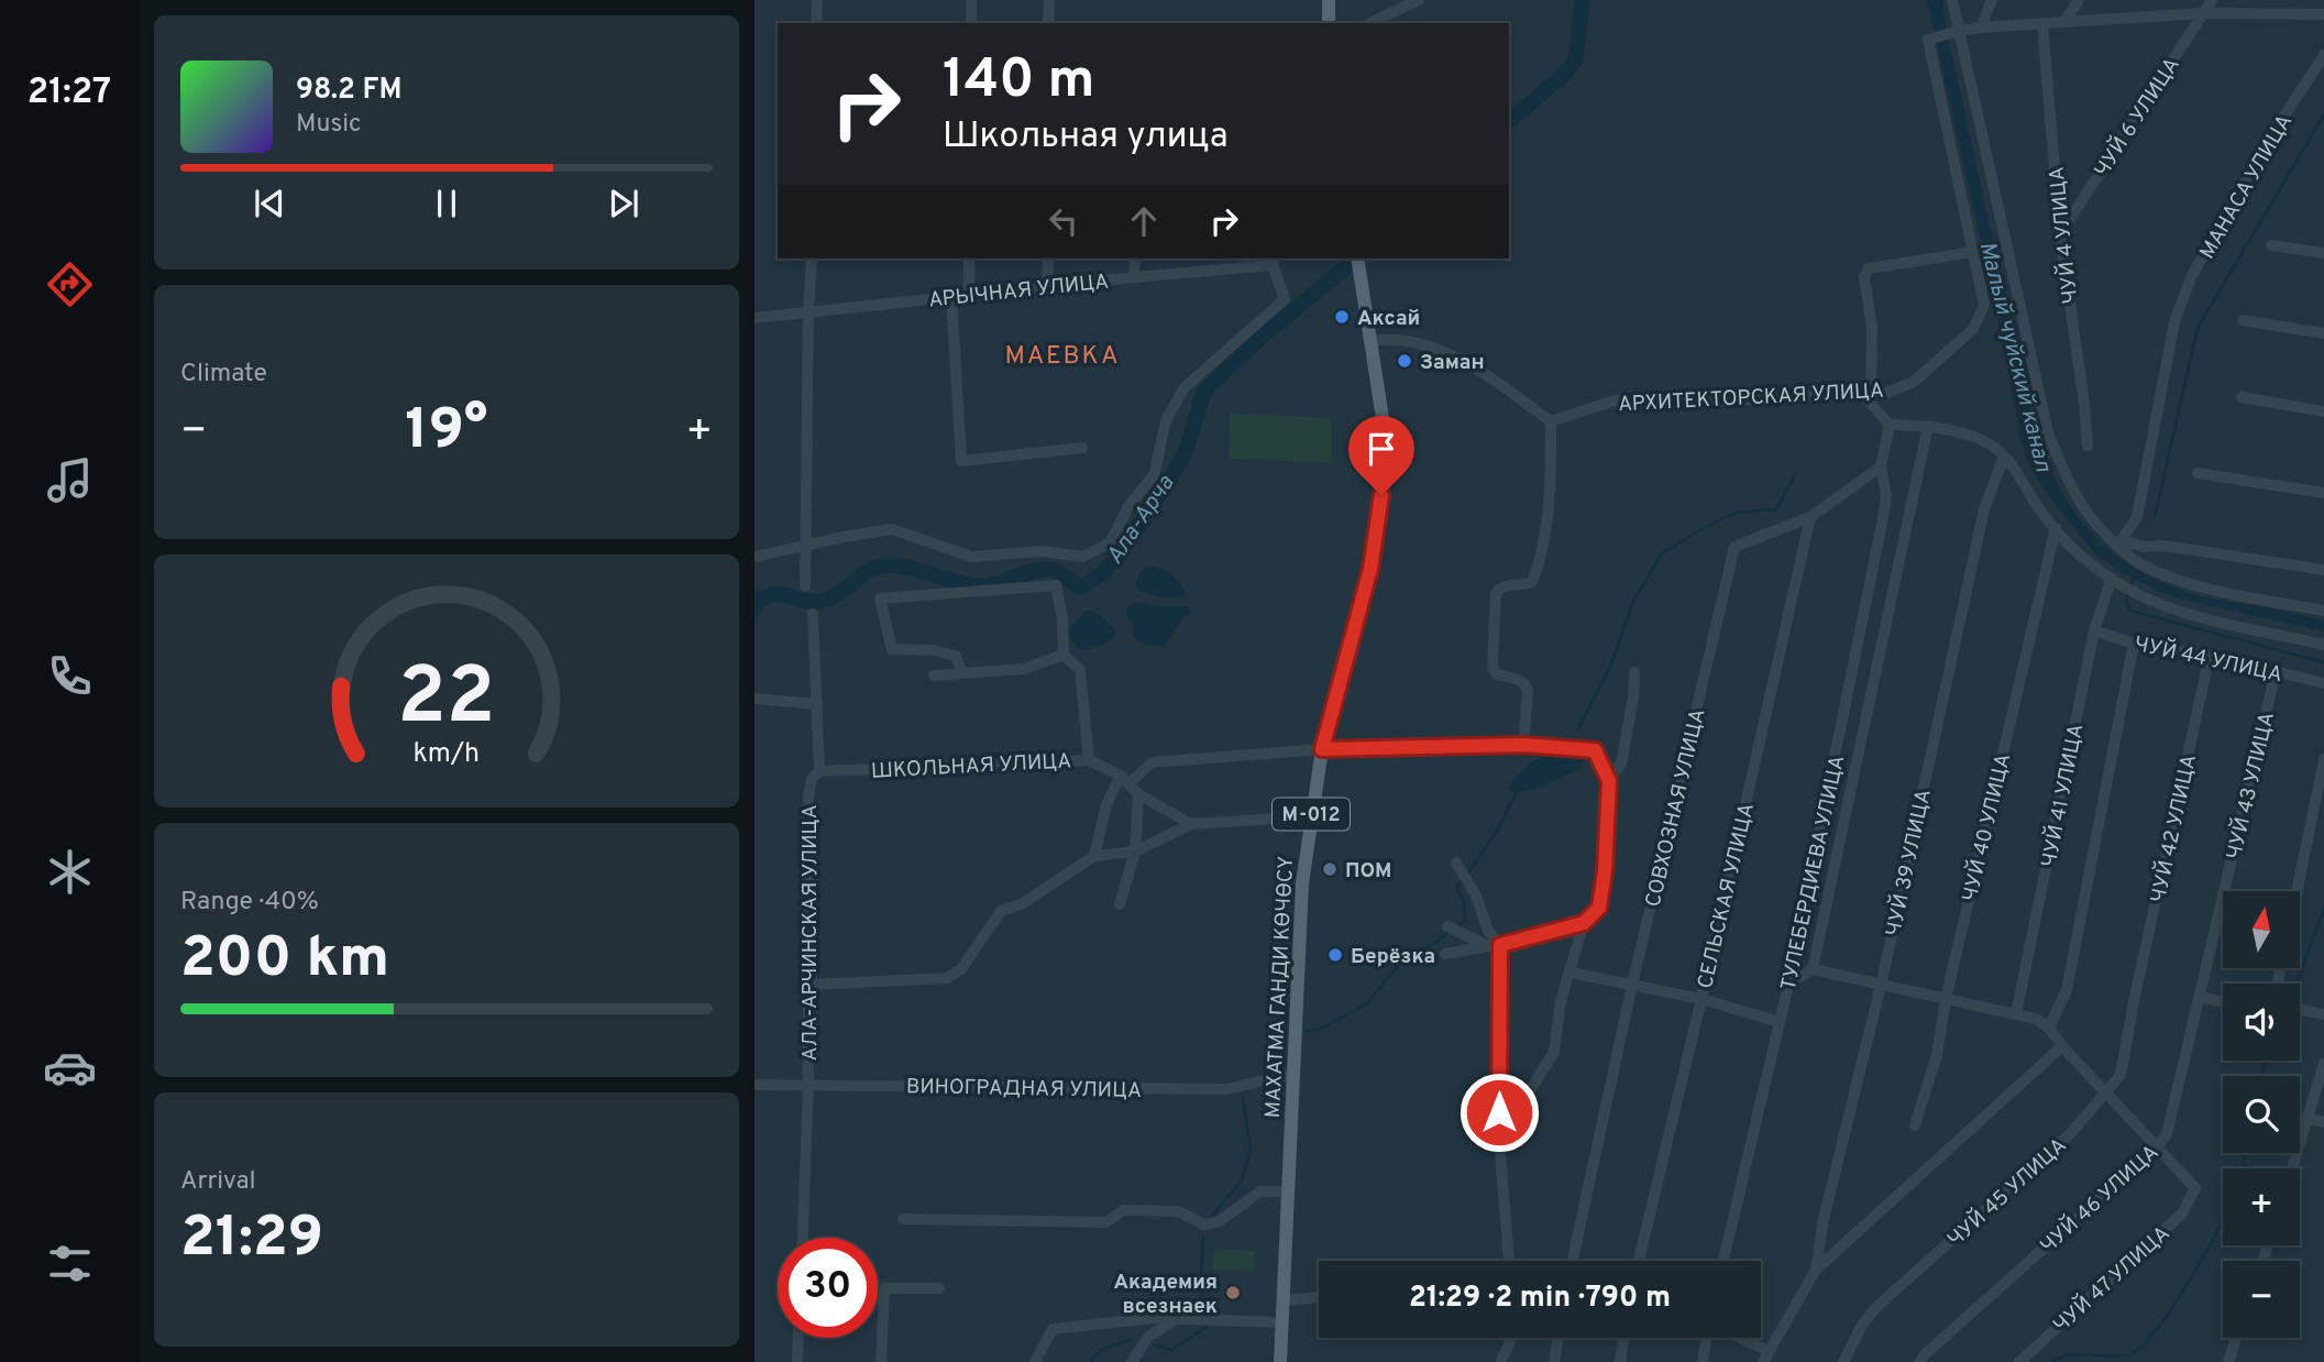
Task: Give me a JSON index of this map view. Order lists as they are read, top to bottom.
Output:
{
  "streets": {
    "main road": ["М-012", "МАХАТМА ГАНДИ КӨЧӨСҮ"],
    "street": [
      "ЧУЙ 6 УЛИЦА",
      "МАНАСА УЛИЦА",
      "ЧУЙ 4 УЛИЦА",
      "АРЫЧНАЯ УЛИЦА",
      "АРХИТЕКТОРСКАЯ УЛИЦА",
      "ЧУЙ 44 УЛИЦА",
      "ШКОЛЬНАЯ УЛИЦА",
      "ЧУЙ 43 УЛИЦА",
      "ЧУЙ 41 УЛИЦА",
      "СОВХОЗНАЯ УЛИЦА",
      "ЧУЙ 40 УЛИЦА",
      "ЧУЙ 42 УЛИЦА",
      "ЧУЙ 39 УЛИЦА",
      "ТУЛЕБЕРДИЕВА УЛИЦА",
      "СЕЛЬСКАЯ УЛИЦА",
      "АЛА-АРЧИНСКАЯ УЛИЦА",
      "ВИНОГРАДНАЯ УЛИЦА",
      "ЧУЙ 45 УЛИЦА",
      "ЧУЙ 46 УЛИЦА",
      "ЧУЙ 47 УЛИЦА"
    ]
  },
  "crossings": [
    ["ЧУЙ 6 УЛИЦА", "ЧУЙ 4 УЛИЦА"],
    ["ЧУЙ 44 УЛИЦА", "ЧУЙ 43 УЛИЦА"],
    ["ЧУЙ 44 УЛИЦА", "ЧУЙ 41 УЛИЦА"],
    ["ЧУЙ 44 УЛИЦА", "ЧУЙ 42 УЛИЦА"],
    ["ШКОЛЬНАЯ УЛИЦА", "АЛА-АРЧИНСКАЯ УЛИЦА"],
    ["ЧУЙ 43 УЛИЦА", "ЧУЙ 46 УЛИЦА"],
    ["СОВХОЗНАЯ УЛИЦА", "ТУЛЕБЕРДИЕВА УЛИЦА"],
    ["СОВХОЗНАЯ УЛИЦА", "СЕЛЬСКАЯ УЛИЦА"],
    ["ЧУЙ 42 УЛИЦА", "ЧУЙ 45 УЛИЦА"],
    ["АЛА-АРЧИНСКАЯ УЛИЦА", "ВИНОГРАДНАЯ УЛИЦА"],
    ["МАХАТМА ГАНДИ КӨЧӨСҮ", "ВИНОГРАДНАЯ УЛИЦА"],
    ["ЧУЙ 46 УЛИЦА", "ЧУЙ 47 УЛИЦА"]
  ],
  "districts": ["МАЕВКА"],
  "water": ["Малый чуйский канал", "Ала-Арча"],
  "places": [
    "Аксай",
    "Заман",
    "ПОМ",
    "Берёзка",
    "Академия всезнаек"
  ],
  "north": "top",
  "page": {
    "tabs": "21:27",
    "turn": ["140 m", "Школьная улица"],
    "song": ["98.2 FM", "Music"],
    "tile": [
      "Climate",
      ["Range · 40%", "200 km"],
      ["Arrival", "21:29"]
    ],
    "heat": ["−", "19°", "+"],
    "map_buttons": ["+", "−"],
    "limit": "30",
    "trip": "21:29 · 2 min · 790 m",
    "gauge": ["22", "km/h"]
  }
}
